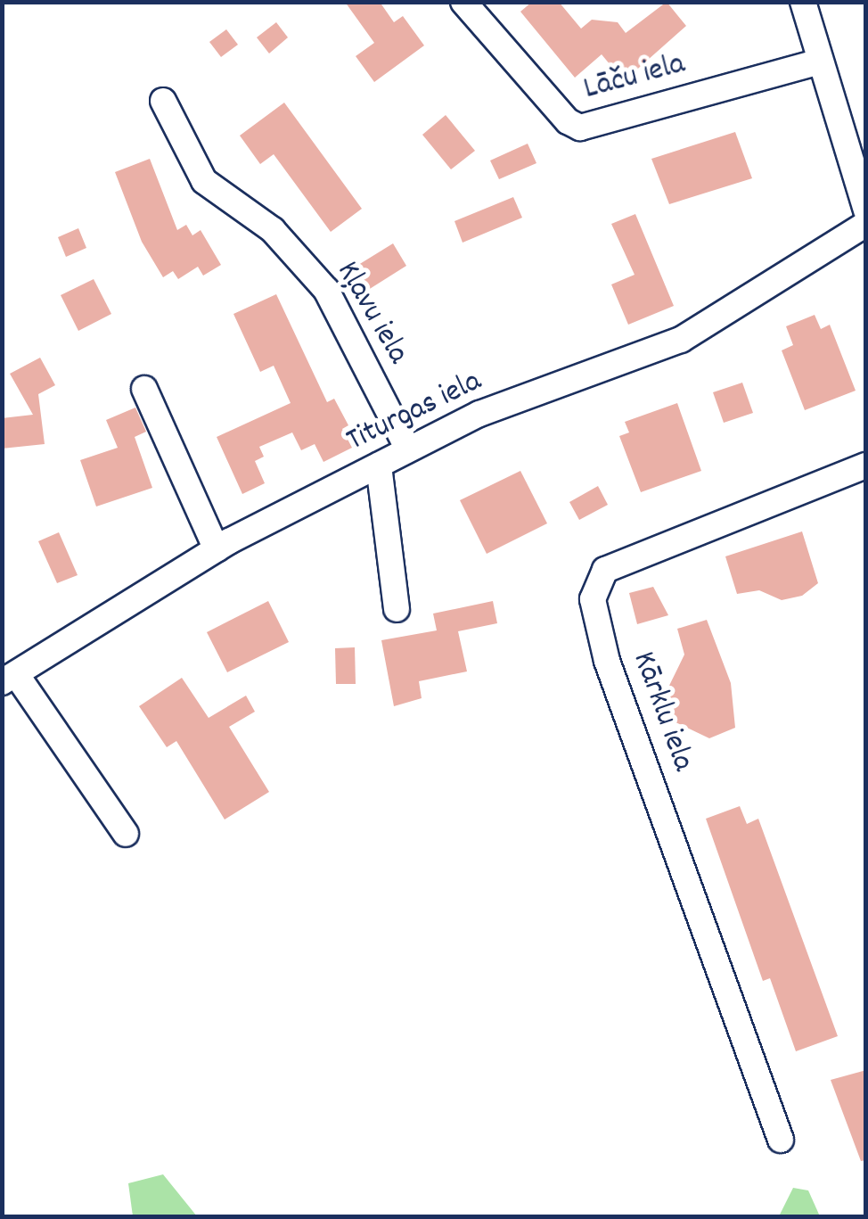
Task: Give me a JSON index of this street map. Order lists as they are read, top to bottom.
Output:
{
  "streets": {
    "street": [
      "Lāču iela",
      "Kļavu iela",
      "Titurgas iela",
      "Kārklu iela"
    ]
  },
  "crossings": [
    ["Kļavu iela", "Titurgas iela"]
  ]
}
